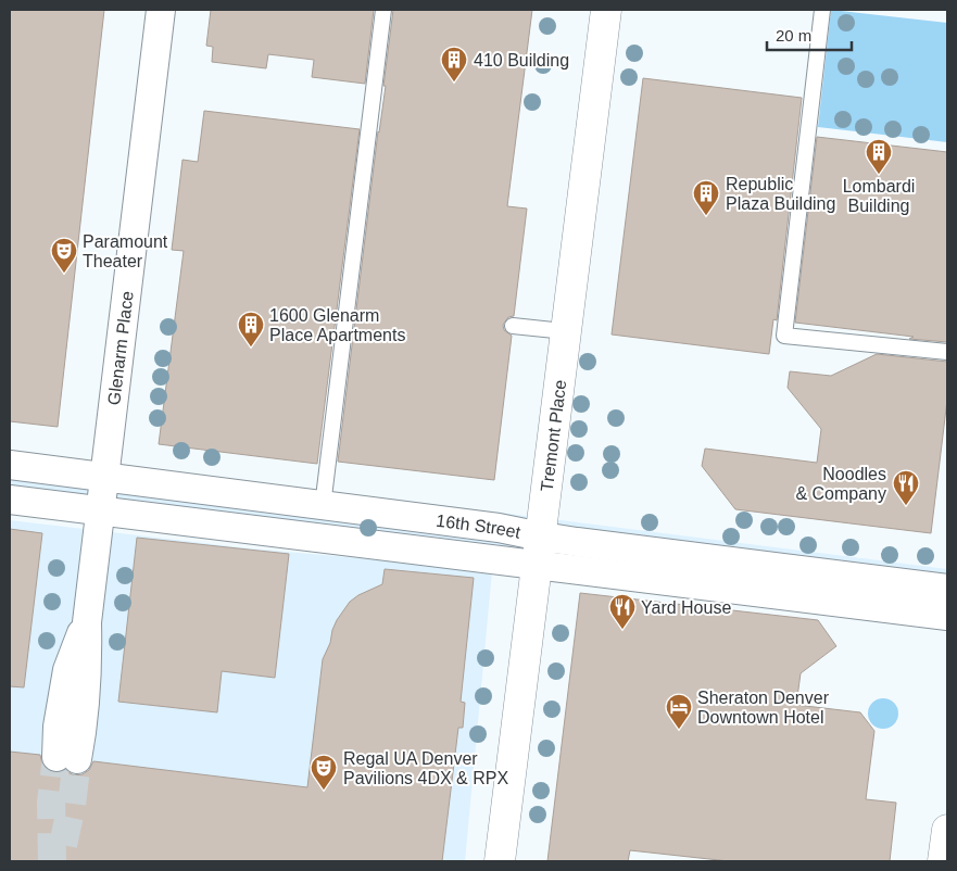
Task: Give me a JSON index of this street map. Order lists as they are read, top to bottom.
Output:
{
  "streets": {
    "street": ["Glenarm Place", "Tremont Place", "16th Street"]
  },
  "crossings": [
    ["Glenarm Place", "16th Street"],
    ["Tremont Place", "16th Street"]
  ],
  "places": {
    "building": [
      "410 Building",
      "Lombardi Building",
      "Republic Plaza Building",
      "1600 Glenarm Place Apartments"
    ],
    "theatre": ["Paramount Theater", "Regal UA Denver Pavilions 4DX & RPX"],
    "restaurant": ["Noodles & Company", "Yard House"],
    "hotel": ["Sheraton Denver Downtown Hotel"]
  },
  "scale_bar": "20 m"
}
